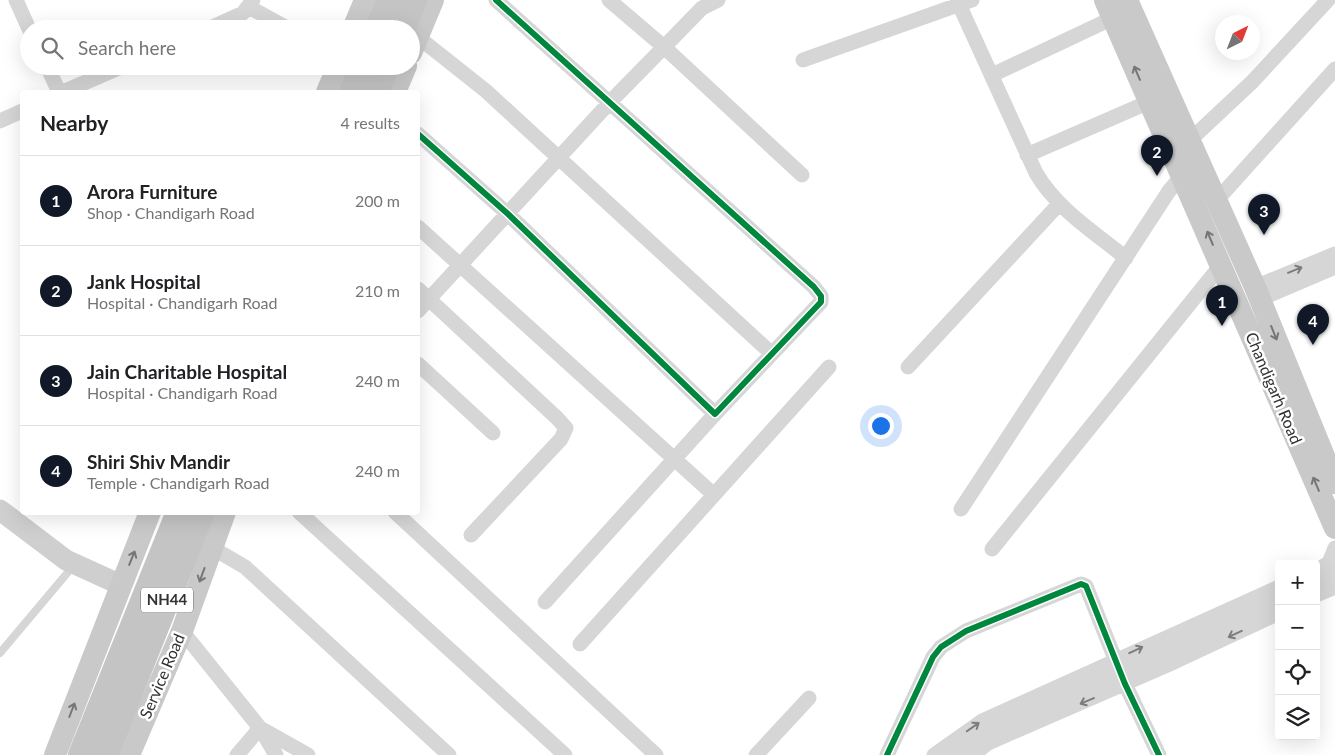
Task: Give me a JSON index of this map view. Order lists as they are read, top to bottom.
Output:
{
  "streets": {
    "highway": ["NH44"],
    "main road": ["Chandigarh Road", "Service Road"]
  },
  "crossings": [
    ["NH44", "Service Road"]
  ],
  "north": "top right",
  "page": {
    "search": "Search here",
    "heading": ["Nearby", "4 results"],
    "pins": [
      "2",
      "3",
      "1",
      "4"
    ],
    "list": [
      {
        "mark": "1",
        "name": "Arora Furniture",
        "note": "Shop · Chandigarh Road",
        "value": "200 m"
      },
      {
        "mark": "2",
        "name": "Jank Hospital",
        "note": "Hospital · Chandigarh Road",
        "value": "210 m"
      },
      {
        "mark": "3",
        "name": "Jain Charitable Hospital",
        "note": "Hospital · Chandigarh Road",
        "value": "240 m"
      },
      {
        "mark": "4",
        "name": "Shiri Shiv Mandir",
        "note": "Temple · Chandigarh Road",
        "value": "240 m"
      }
    ],
    "map_buttons": ["+", "−"]
  }
}
